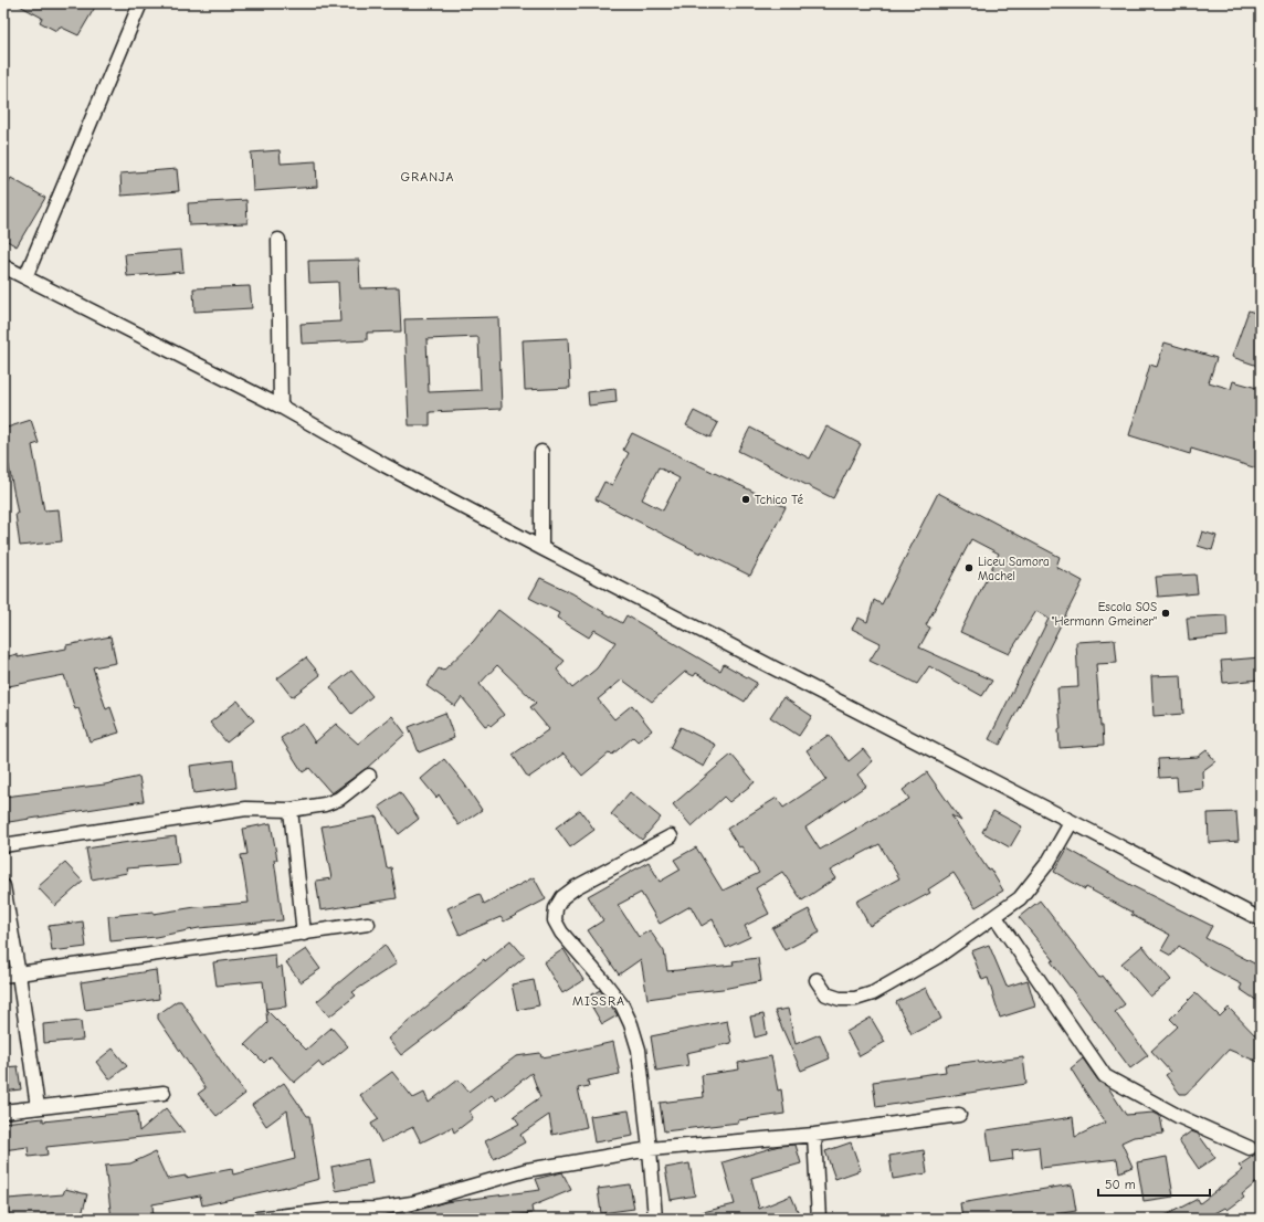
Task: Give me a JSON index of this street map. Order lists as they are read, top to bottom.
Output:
{
  "districts": ["GRANJA", "MISSRA"],
  "places": ["Tchico Té", "Liceu Samora Machel", "Escola SOS \"Hermann Gmeiner\""],
  "scale_bar": "50 m"
}
